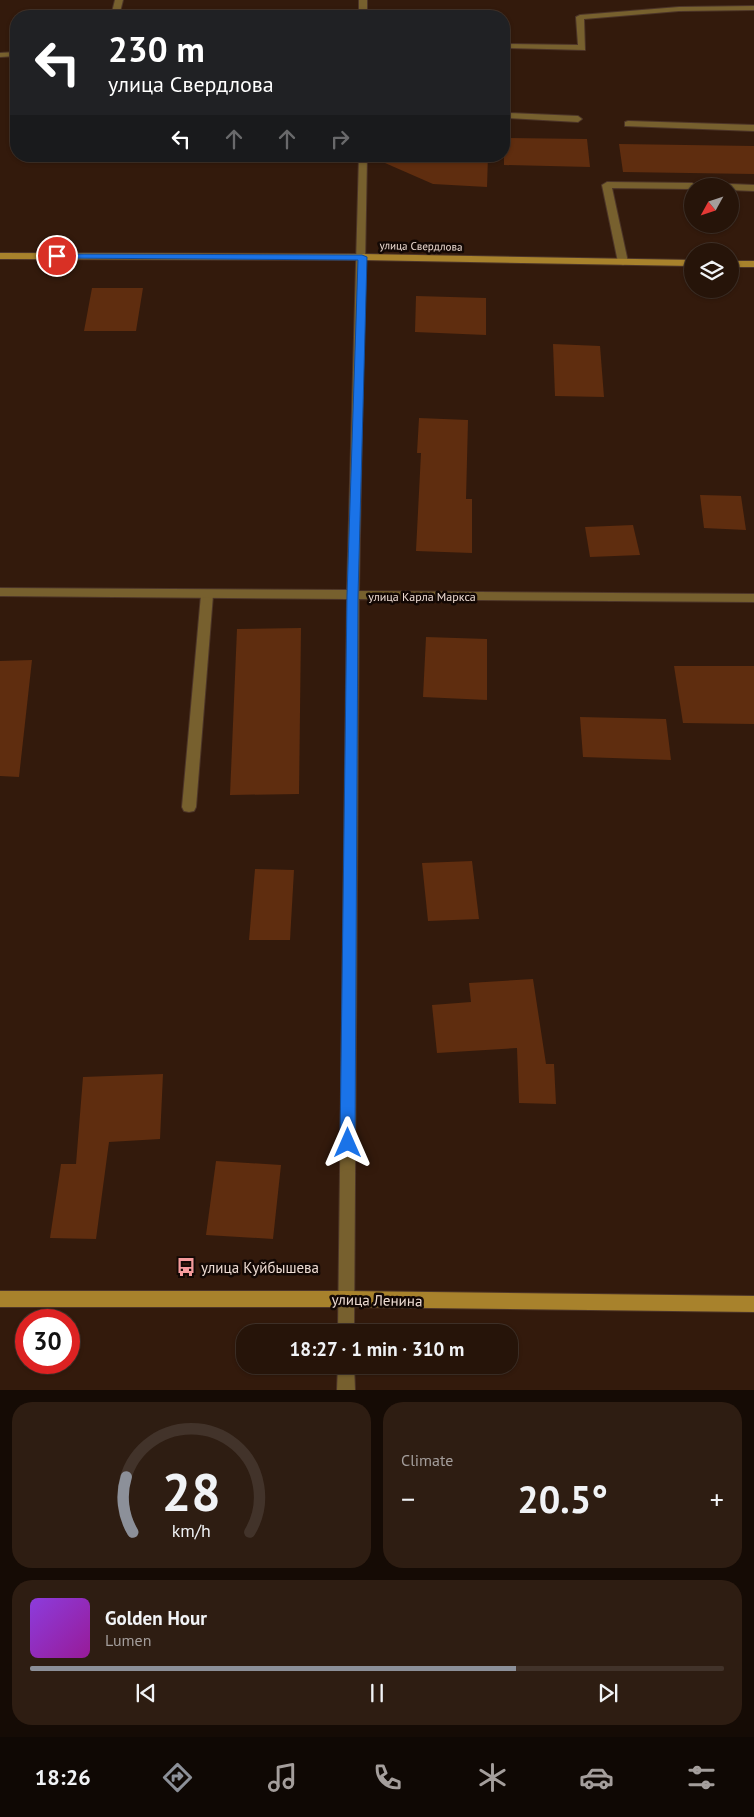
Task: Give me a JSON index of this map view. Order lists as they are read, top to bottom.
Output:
{
  "streets": {
    "main road": ["улица Свердлова", "улица Ленина"],
    "street": ["улица Карла Маркса"]
  },
  "places": {
    "bus stop": ["улица Куйбышева"]
  },
  "north": "bottom left",
  "page": {
    "turn": ["230 m", "улица Свердлова"],
    "limit": "30",
    "trip": "18:27 · 1 min · 310 m",
    "tile": "Climate",
    "heat": ["−", "20.5°", "+"],
    "song": ["Golden Hour", "Lumen"],
    "tabs": "18:26",
    "gauge": ["28", "km/h"]
  }
}
